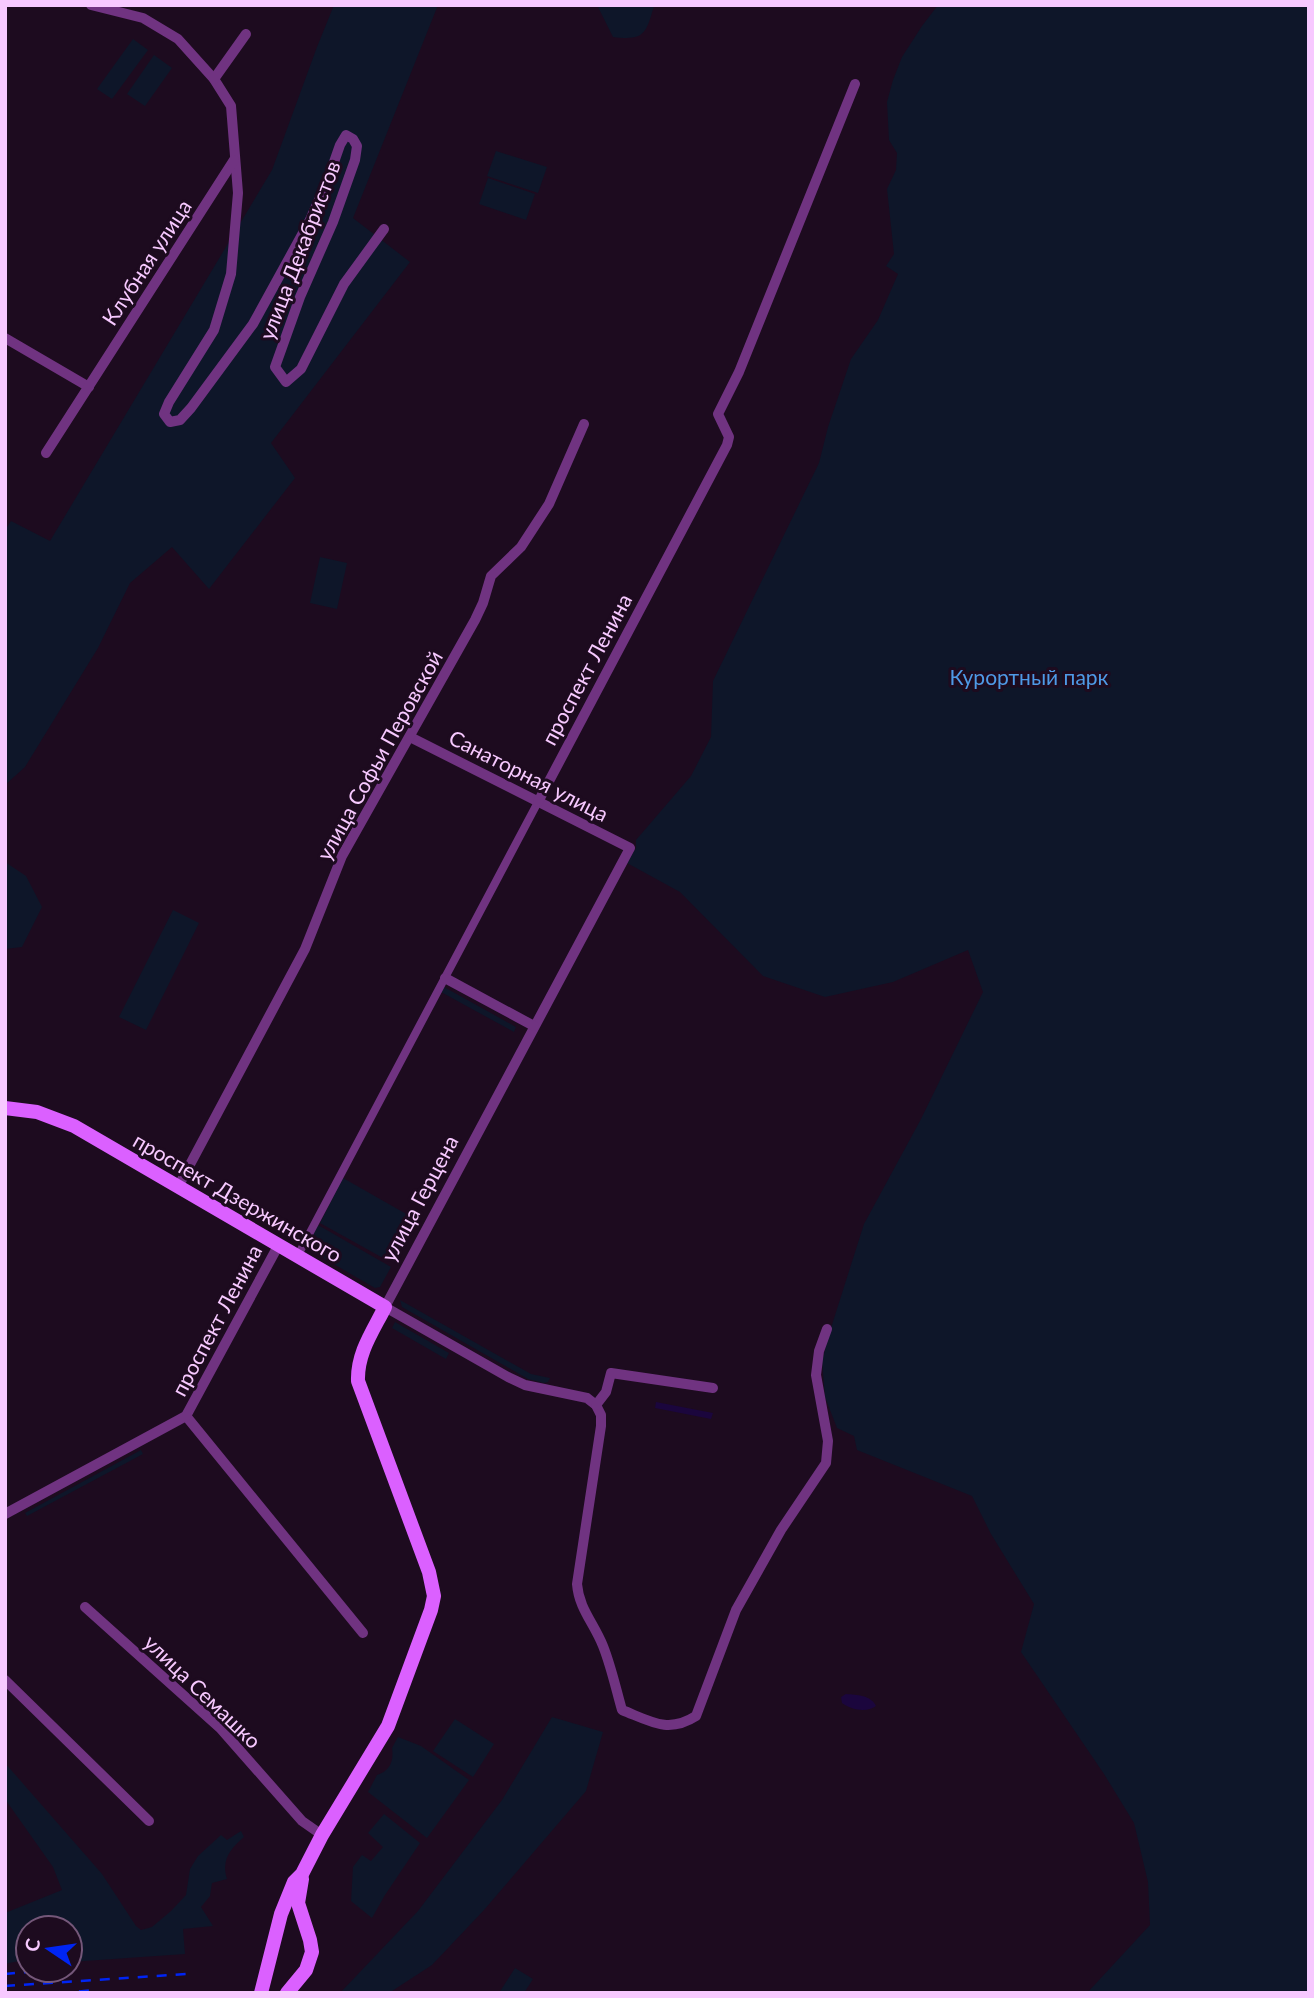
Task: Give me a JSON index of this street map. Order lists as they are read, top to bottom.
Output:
{
  "streets": {
    "main road": ["проспект Дзержинского", "улица Герцена"],
    "street": [
      "улица Декабристов",
      "Клубная улица",
      "проспект Ленина",
      "улица Софьи Перовской",
      "Санаторная улица",
      "улица Семашко"
    ]
  },
  "crossings": [
    ["улица Декабристов", "Клубная улица"],
    ["проспект Ленина", "Санаторная улица"],
    ["проспект Ленина", "проспект Дзержинского"],
    ["улица Софьи Перовской", "Санаторная улица"],
    ["улица Софьи Перовской", "проспект Дзержинского"],
    ["Санаторная улица", "улица Герцена"],
    ["проспект Дзержинского", "улица Герцена"],
    ["улица Герцена", "улица Семашко"]
  ],
  "parks": ["Курортный парк"],
  "north": "left"
}
